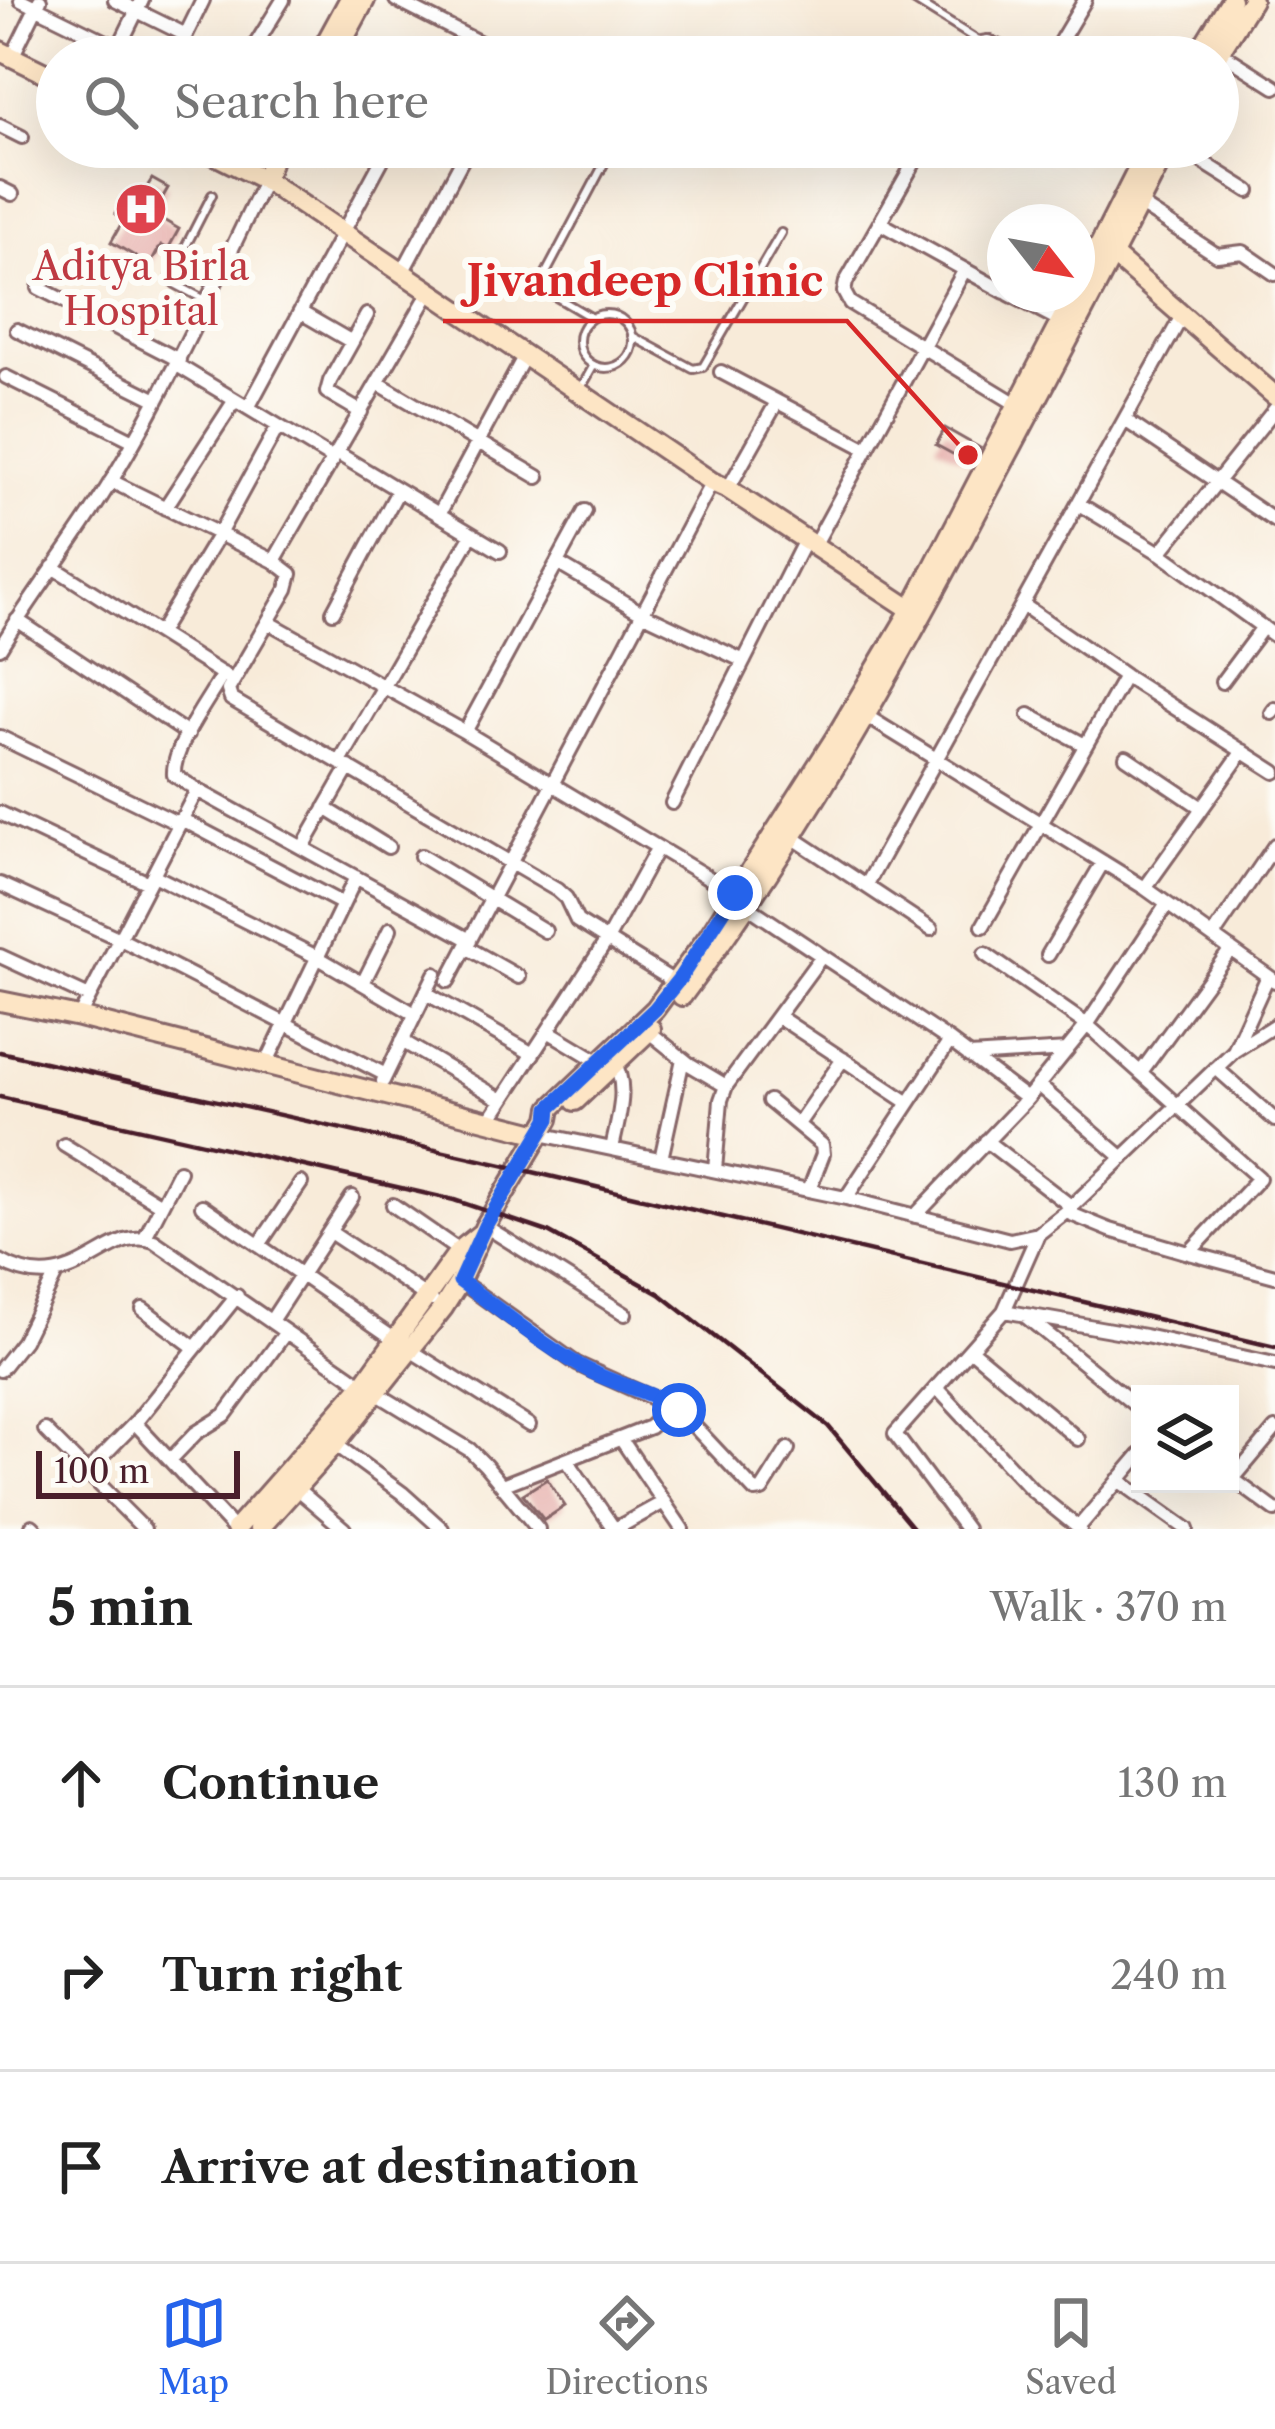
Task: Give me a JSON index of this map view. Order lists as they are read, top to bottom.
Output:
{
  "places": {
    "hospital": ["Aditya Birla Hospital"],
    "other": ["Jivandeep Clinic"]
  },
  "scale_bar": "100 m",
  "north": "bottom right",
  "page": {
    "search": "Search here",
    "scale": "100 m",
    "heading": ["5 min", "Walk · 370 m"],
    "list": [
      ["Continue", "130 m"],
      ["Turn right", "240 m"],
      "Arrive at destination"
    ],
    "nav": ["Map", "Directions", "Saved"]
  }
}
